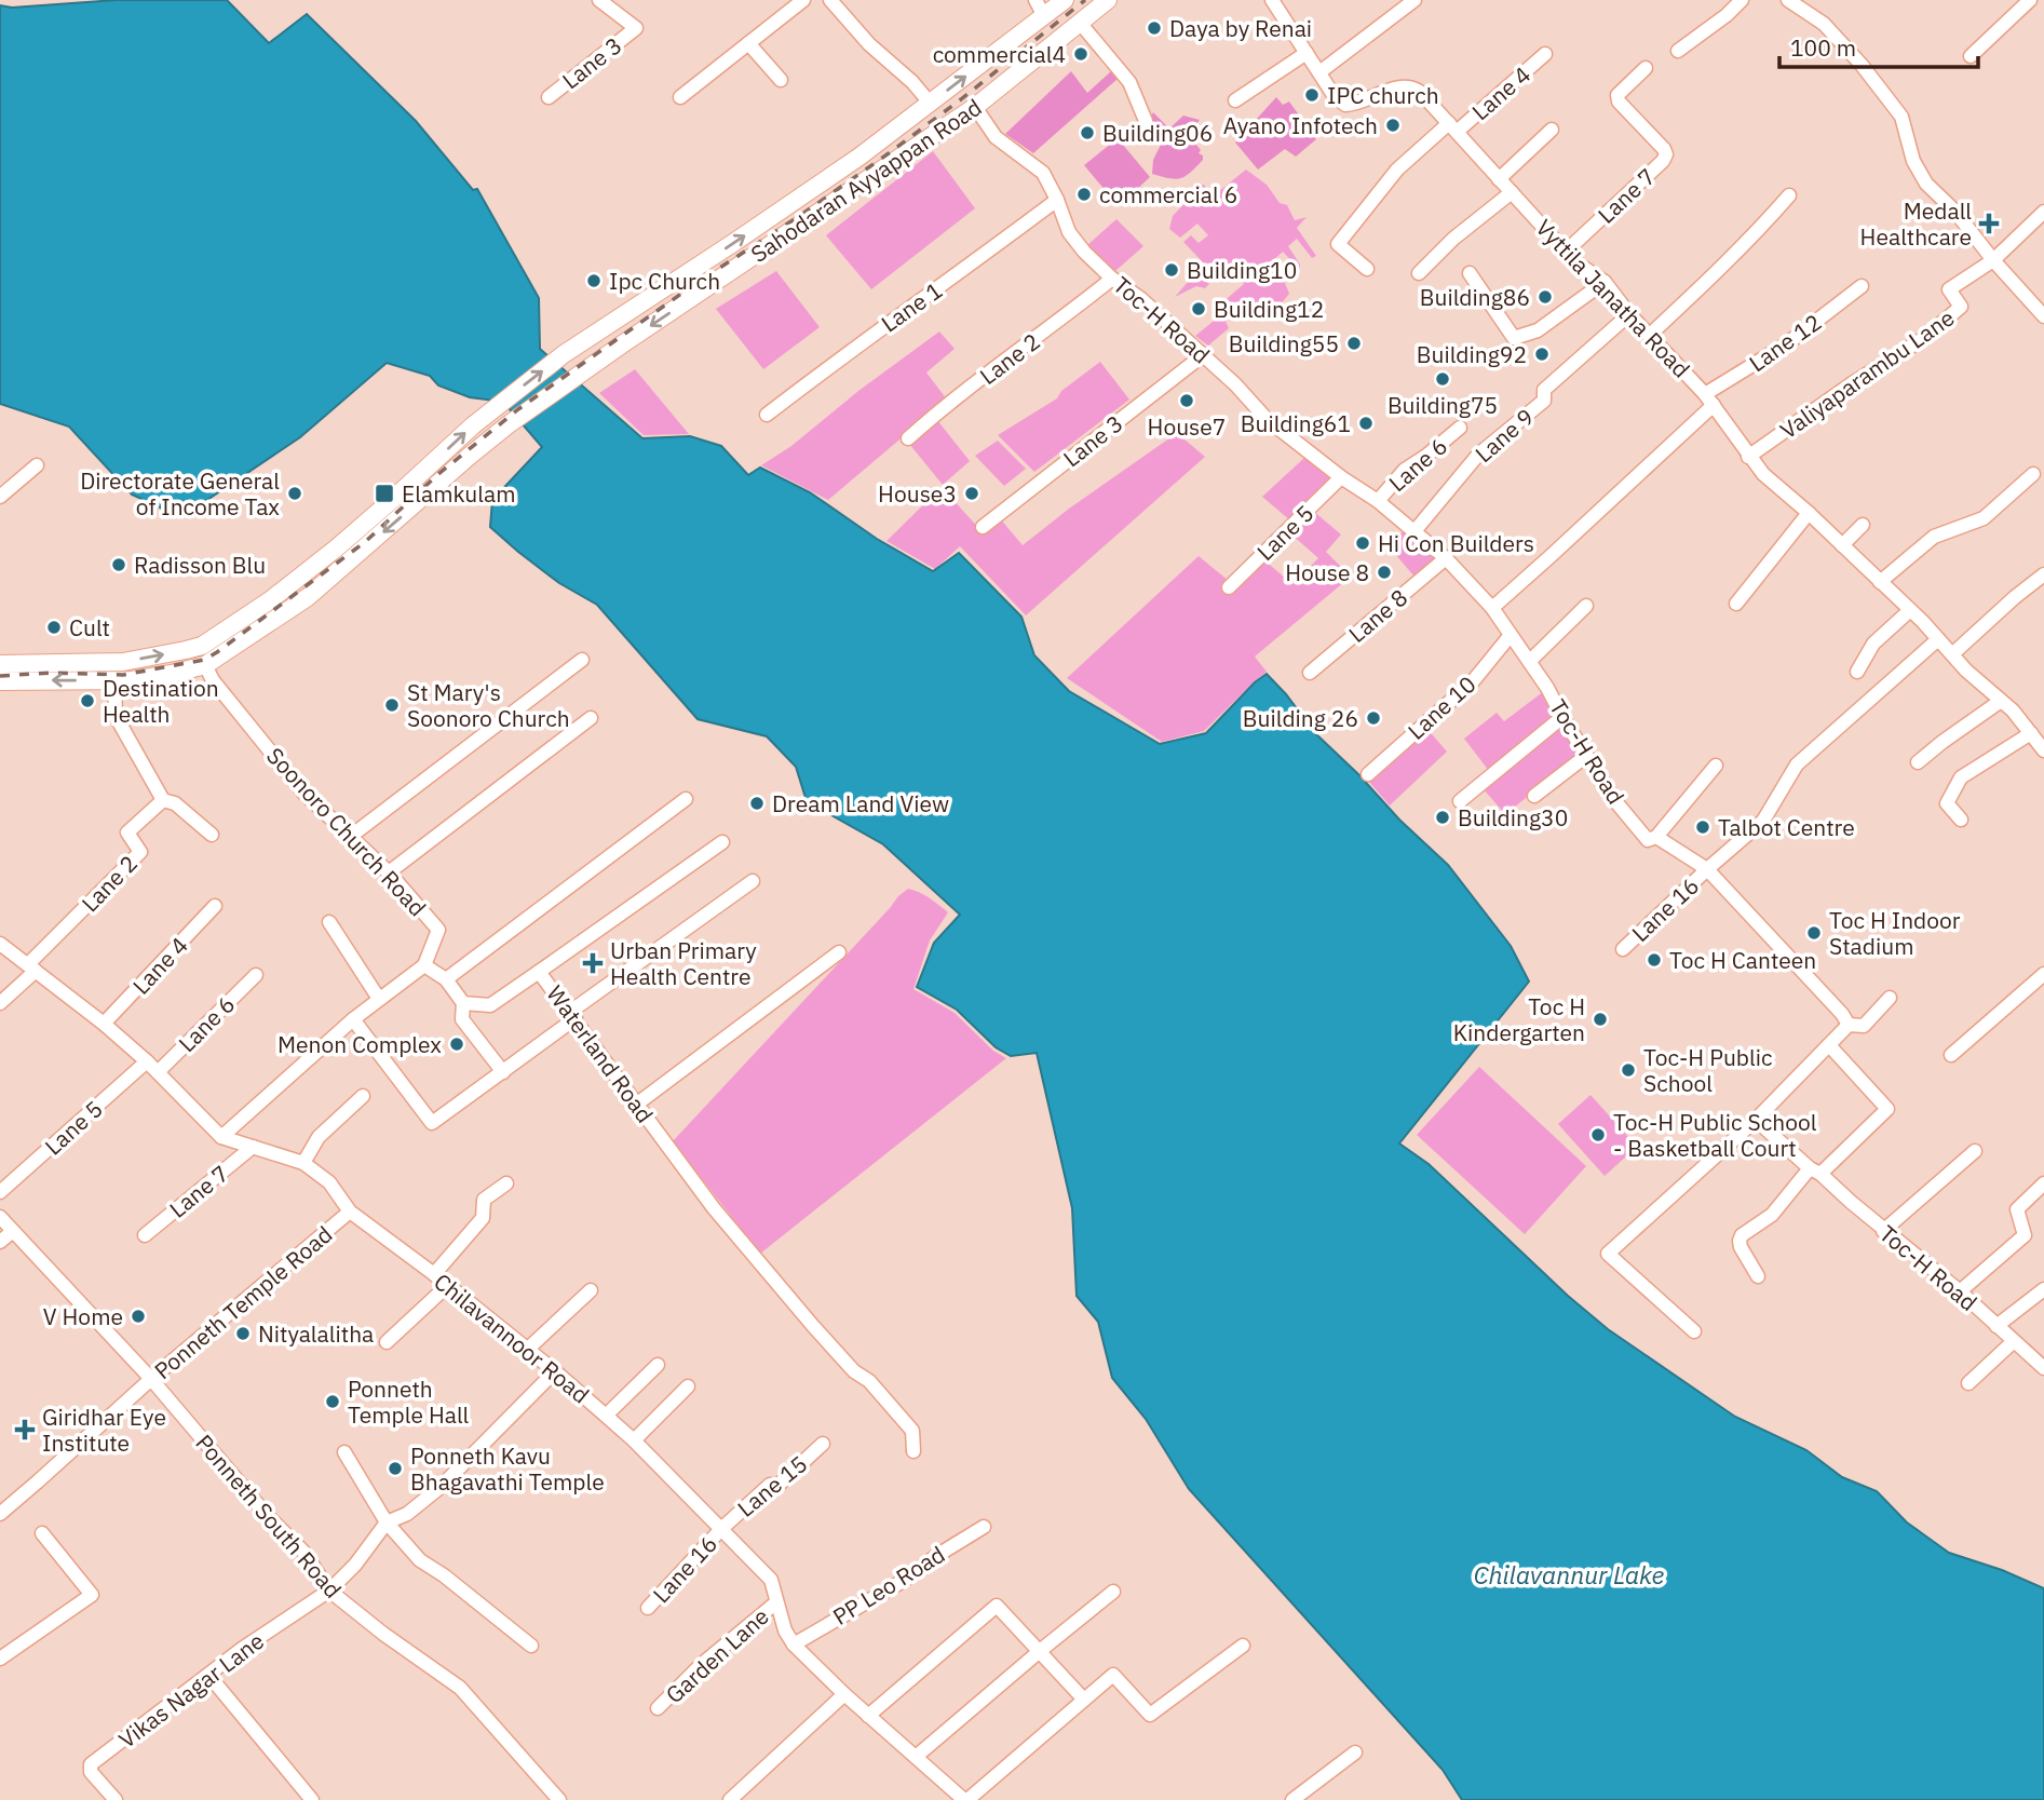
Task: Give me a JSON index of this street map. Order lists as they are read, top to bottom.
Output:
{
  "streets": {
    "main road": ["Sahodaran Ayyappan Road"],
    "street": [
      "Lane 3",
      "Lane 4",
      "Lane 7",
      "Vyttila Janatha Road",
      "Lane 1",
      "Toc-H Road",
      "Lane 12",
      "Lane 2",
      "Valiyaparambu Lane",
      "Lane 9",
      "Lane 6",
      "Lane 5",
      "Lane 8",
      "Lane 10",
      "Soonoro Church Road",
      "Lane 16",
      "Waterland Road",
      "Ponneth Temple Road",
      "Chilavannoor Road",
      "Lane 15",
      "Ponneth South Road",
      "PP Leo Road",
      "Garden Lane",
      "Vikas Nagar Lane"
    ]
  },
  "crossings": [
    ["Lane 3", "Toc-H Road"],
    ["Lane 4", "Vyttila Janatha Road"],
    ["Sahodaran Ayyappan Road", "Toc-H Road"],
    ["Sahodaran Ayyappan Road", "Soonoro Church Road"],
    ["Lane 7", "Vyttila Janatha Road"],
    ["Lane 7", "Chilavannoor Road"],
    ["Vyttila Janatha Road", "Lane 12"],
    ["Vyttila Janatha Road", "Valiyaparambu Lane"],
    ["Vyttila Janatha Road", "Lane 9"],
    ["Vyttila Janatha Road", "Lane 16"],
    ["Lane 1", "Toc-H Road"],
    ["Toc-H Road", "Lane 12"],
    ["Toc-H Road", "Lane 2"],
    ["Toc-H Road", "Lane 9"],
    ["Toc-H Road", "Lane 6"],
    ["Toc-H Road", "Lane 5"],
    ["Toc-H Road", "Lane 8"],
    ["Toc-H Road", "Lane 10"],
    ["Toc-H Road", "Lane 16"],
    ["Lane 16", "Chilavannoor Road"],
    ["Lane 16", "Lane 15"],
    ["Ponneth Temple Road", "Chilavannoor Road"],
    ["Ponneth Temple Road", "Ponneth South Road"],
    ["Chilavannoor Road", "Lane 15"],
    ["Chilavannoor Road", "PP Leo Road"],
    ["Chilavannoor Road", "Garden Lane"],
    ["Ponneth South Road", "Vikas Nagar Lane"]
  ],
  "water": ["Chilavannur Lake"],
  "places": {
    "other": [
      "Daya by Renai",
      "commercial4",
      "IPC church",
      "Ayano Infotech",
      "Building06",
      "commercial 6",
      "Building10",
      "Ipc Church",
      "Building86",
      "Building12",
      "Building55",
      "Building92",
      "Building75",
      "House7",
      "Building61",
      "Directorate General of Income Tax",
      "House3",
      "Hi Con Builders",
      "Radisson Blu",
      "House 8",
      "Cult",
      "Destination Health",
      "St Mary's Soonoro Church",
      "Building 26",
      "Dream Land View",
      "Building30",
      "Talbot Centre",
      "Toc H Indoor Stadium",
      "Toc H Canteen",
      "Toc H Kindergarten",
      "Menon Complex",
      "Toc-H Public School",
      "Toc-H Public School - Basketball Court",
      "V Home",
      "Nityalalitha",
      "Ponneth Temple Hall",
      "Ponneth Kavu Bhagavathi Temple"
    ],
    "health": ["Medall Healthcare", "Urban Primary Health Centre", "Giridhar Eye Institute"],
    "transit": ["Elamkulam"]
  },
  "scale_bar": "100 m"
}
